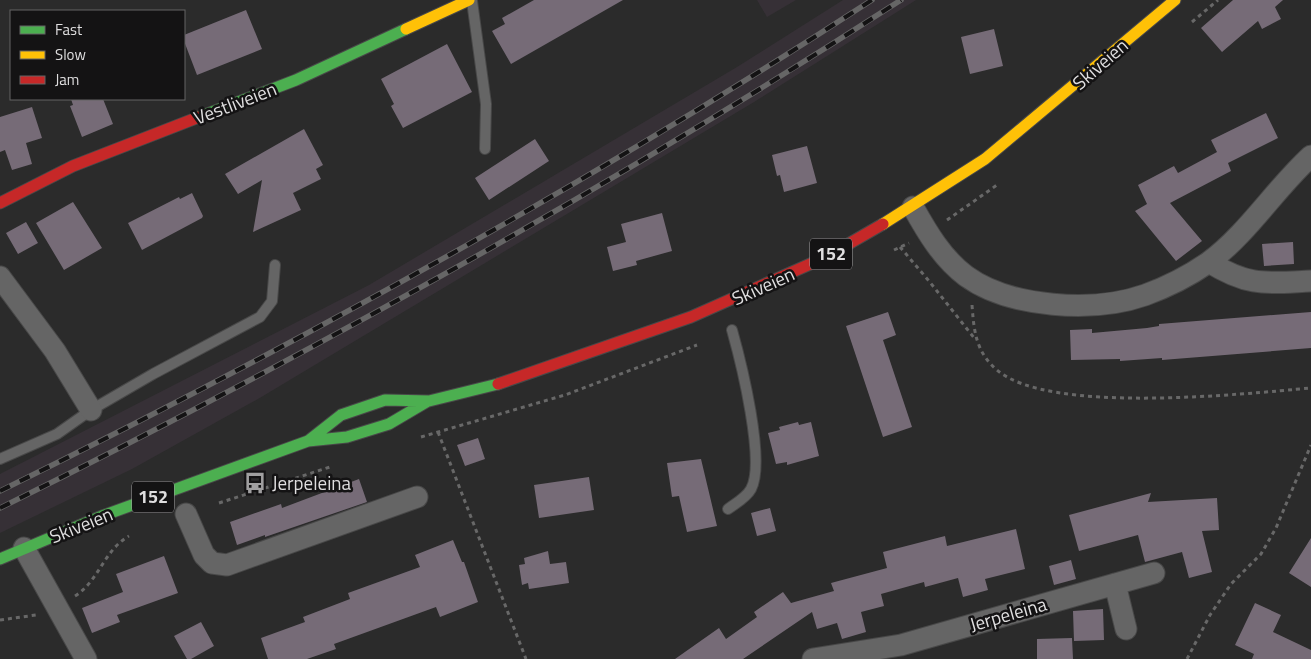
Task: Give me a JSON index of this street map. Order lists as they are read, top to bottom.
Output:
{
  "streets": {
    "main road": ["Skiveien", "Vestliveien", "152"],
    "street": ["Jerpeleina"]
  },
  "places": {
    "bus stop": ["Jerpeleina"]
  },
  "legend": ["Fast", "Slow", "Jam"]
}
